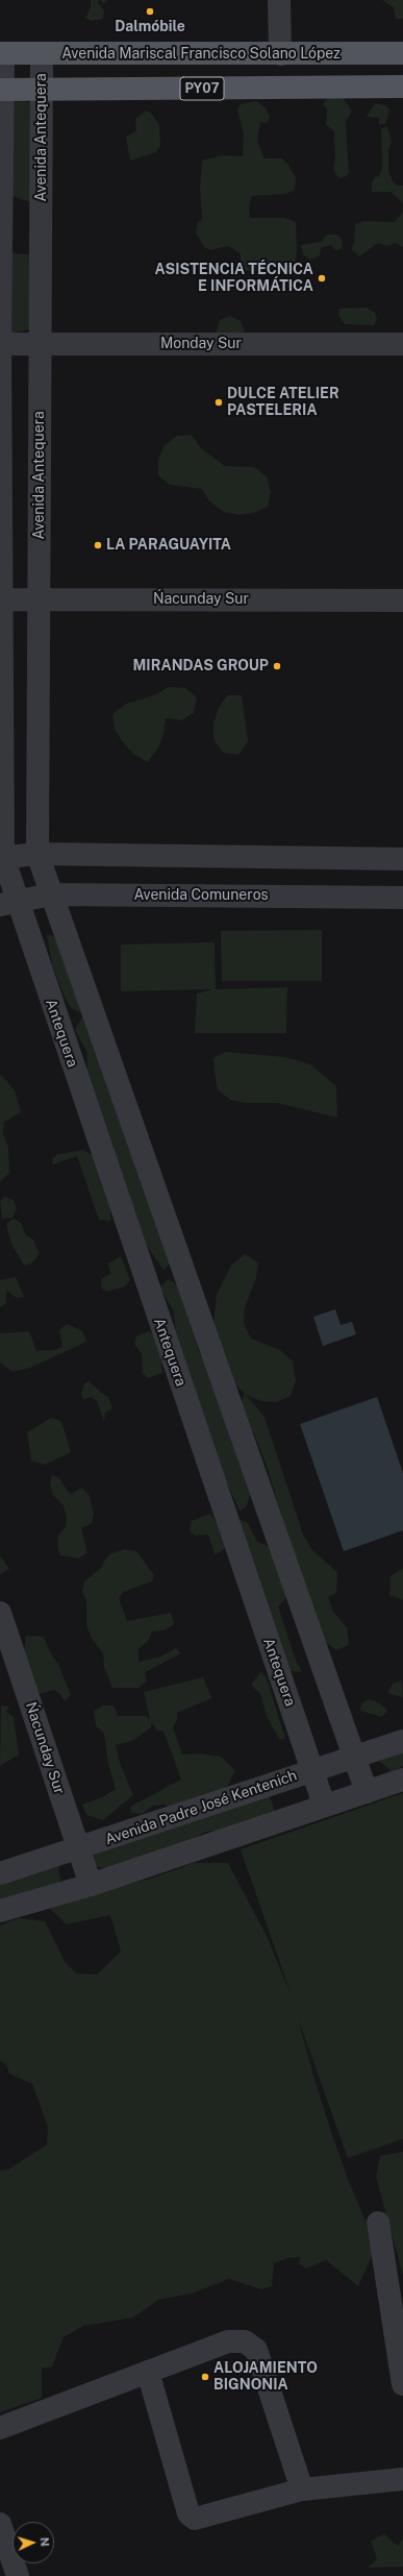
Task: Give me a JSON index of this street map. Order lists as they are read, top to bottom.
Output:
{
  "streets": {
    "main road": ["Avenida Mariscal Francisco Solano López", "PY07"],
    "street": [
      "Avenida Antequera",
      "Monday Sur",
      "Ńacunday Sur",
      "Avenida Comuneros",
      "Antequera",
      "Avenida Padre José Kentenich"
    ]
  },
  "crossings": [
    ["Avenida Mariscal Francisco Solano López", "Avenida Antequera"],
    ["PY07", "Avenida Antequera"],
    ["Avenida Antequera", "Monday Sur"],
    ["Avenida Antequera", "Ńacunday Sur"],
    ["Avenida Antequera", "Avenida Comuneros"],
    ["Ńacunday Sur", "Avenida Padre José Kentenich"],
    ["Avenida Comuneros", "Antequera"],
    ["Antequera", "Avenida Padre José Kentenich"]
  ],
  "places": [
    "Dalmóbile",
    "ASISTENCIA TÉCNICA E INFORMÁTICA",
    "DULCE ATELIER PASTELERIA",
    "LA PARAGUAYITA",
    "MIRANDAS GROUP",
    "ALOJAMIENTO BIGNONIA"
  ],
  "north": "right"
}
